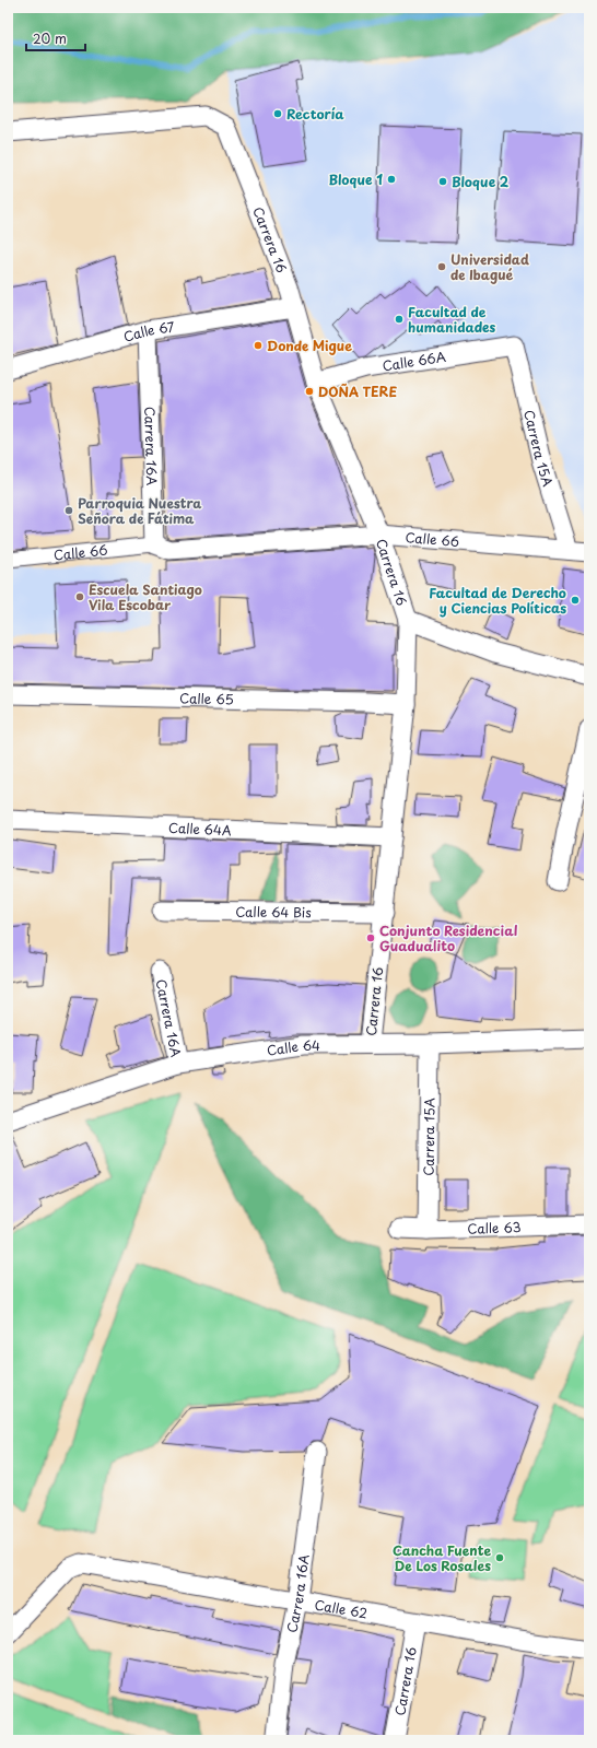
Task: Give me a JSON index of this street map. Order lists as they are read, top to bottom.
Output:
{
  "streets": {
    "street": [
      "Carrera 16",
      "Calle 67",
      "Calle 66A",
      "Carrera 16A",
      "Carrera 15A",
      "Calle 66",
      "Calle 65",
      "Calle 64A",
      "Calle 64 Bis",
      "Calle 64",
      "Calle 63",
      "Calle 62"
    ]
  },
  "crossings": [
    ["Carrera 16", "Calle 67"],
    ["Carrera 16", "Calle 66A"],
    ["Carrera 16", "Calle 66"],
    ["Carrera 16", "Calle 65"],
    ["Carrera 16", "Calle 64A"],
    ["Carrera 16", "Calle 64 Bis"],
    ["Carrera 16", "Calle 64"],
    ["Carrera 16", "Calle 62"],
    ["Calle 67", "Carrera 16A"],
    ["Calle 66A", "Carrera 15A"],
    ["Carrera 16A", "Calle 66"],
    ["Carrera 16A", "Calle 64"],
    ["Carrera 16A", "Calle 62"],
    ["Carrera 15A", "Calle 66"],
    ["Carrera 15A", "Calle 64"],
    ["Carrera 15A", "Calle 63"]
  ],
  "places": [
    "Rectoría",
    "Bloque 1",
    "Bloque 2",
    "Universidad de Ibagué",
    "Facultad de humanidades",
    "Donde Migue",
    "DOÑA TERE",
    "Parroquia Nuestra Señora de Fátima",
    "Escuela Santiago Vila Escobar",
    "Facultad de Derecho y Ciencias Políticas",
    "Conjunto Residencial Guadualito",
    "Cancha Fuente De Los Rosales"
  ],
  "scale_bar": "20 m"
}
